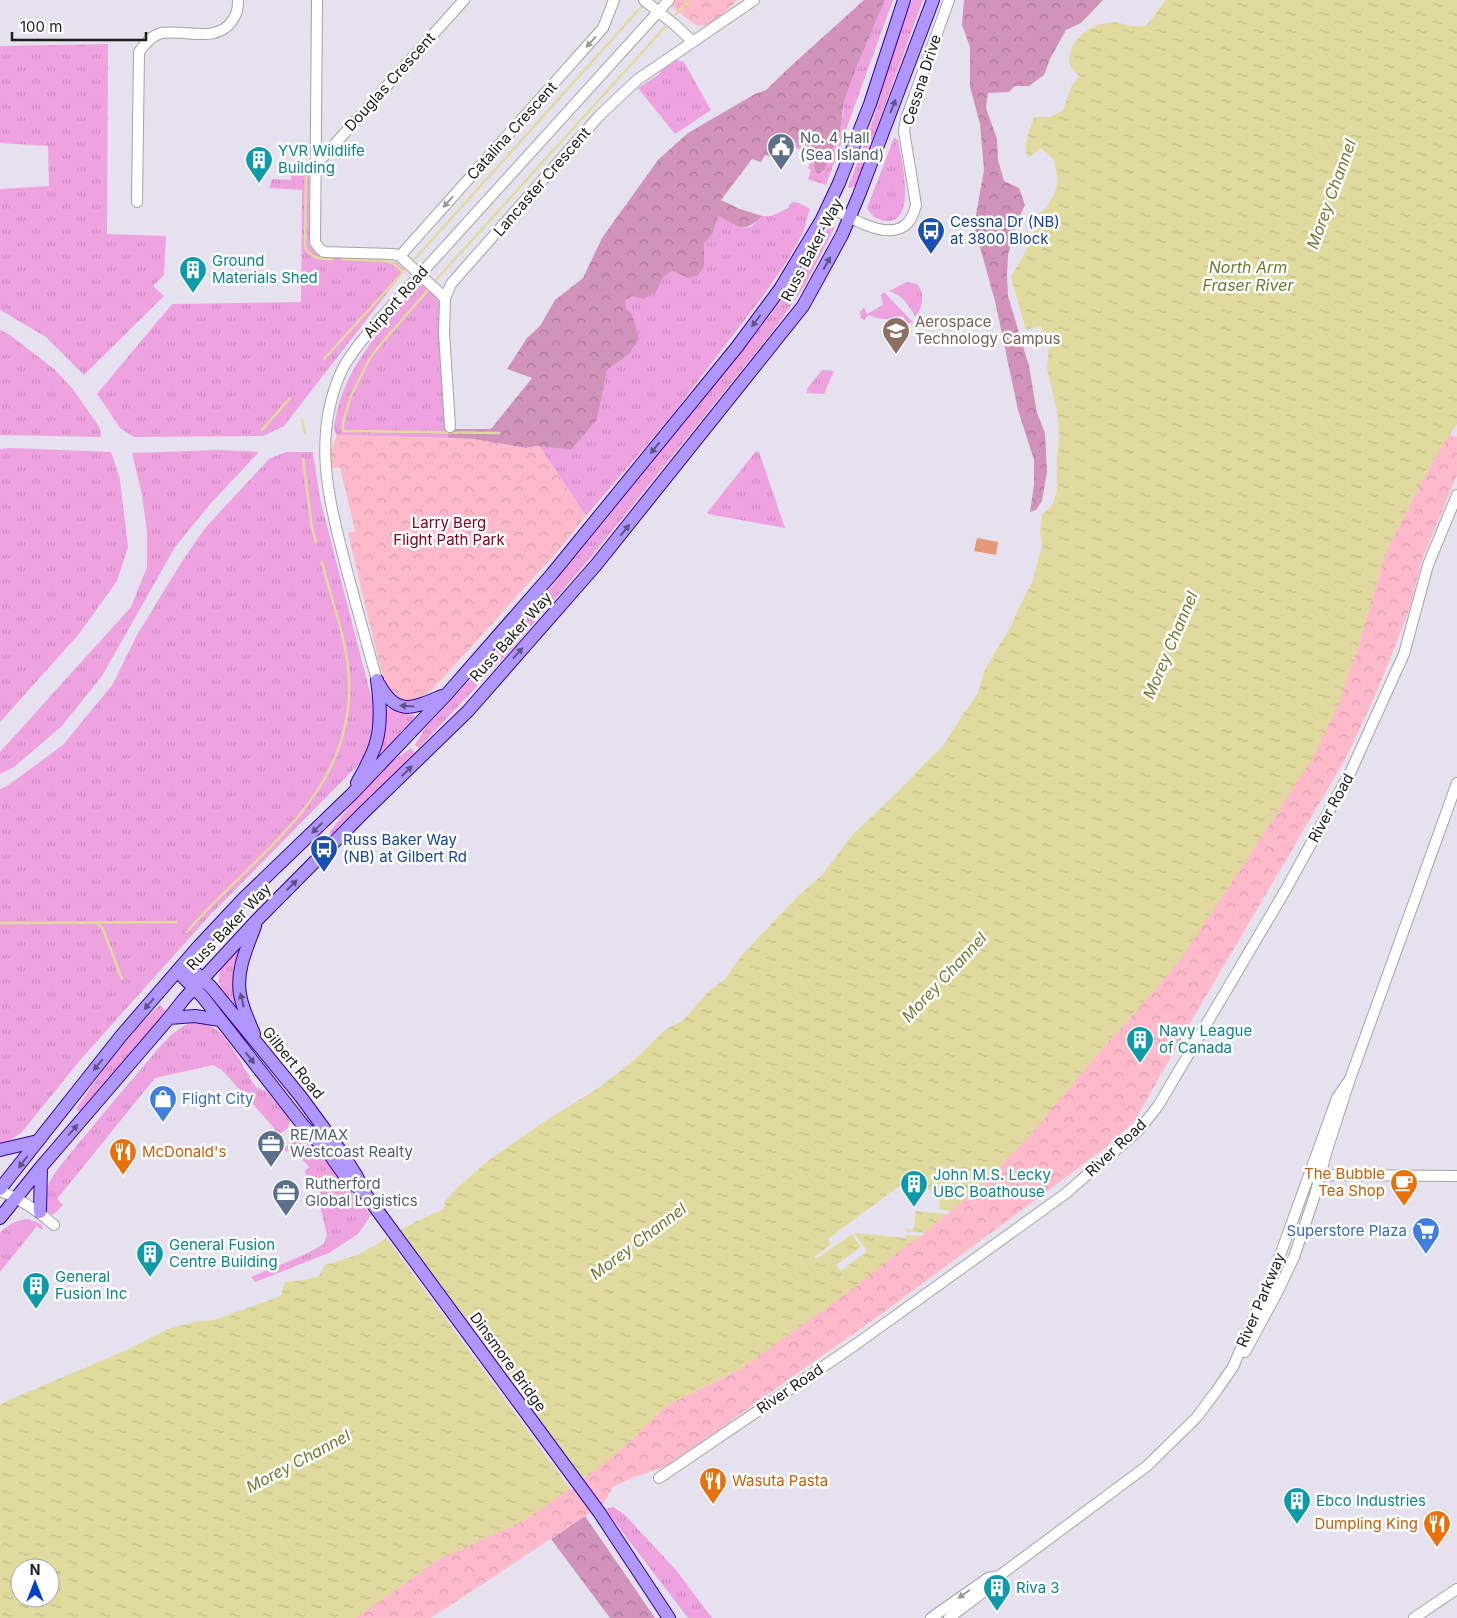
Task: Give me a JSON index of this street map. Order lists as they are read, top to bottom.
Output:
{
  "streets": {
    "main road": ["Russ Baker Way", "Gilbert Road", "Dinsmore Bridge"],
    "street": [
      "Cessna Drive",
      "Douglas Crescent",
      "Catalina Crescent",
      "Lancaster Crescent",
      "Airport Road",
      "River Road",
      "River Parkway"
    ]
  },
  "crossings": [
    ["Cessna Drive", "Russ Baker Way"],
    ["Russ Baker Way", "Gilbert Road"],
    ["Gilbert Road", "Dinsmore Bridge"]
  ],
  "one_way": ["Catalina Crescent"],
  "water": ["Morey Channel", "North Arm Fraser River"],
  "parks": ["Larry Berg Flight Path Park"],
  "places": {
    "public building": ["No. 4 Hall (Sea Island)"],
    "building": [
      "YVR Wildlife Building",
      "Ground Materials Shed",
      "Navy League of Canada",
      "John M.S. Lecky UBC Boathouse",
      "General Fusion Centre Building",
      "General Fusion Inc",
      "Ebco Industries",
      "Riva 3"
    ],
    "bus stop": ["Cessna Dr (NB) at 3800 Block", "Russ Baker Way (NB) at Gilbert Rd"],
    "school or university": ["Aerospace Technology Campus"],
    "shop": ["Flight City"],
    "office": ["RE/MAX Westcoast Realty", "Rutherford Global Logistics"],
    "restaurant": ["McDonald's", "Wasuta Pasta", "Dumpling King"],
    "cafe": ["The Bubble Tea Shop"],
    "supermarket": ["Superstore Plaza"]
  },
  "scale_bar": "100 m",
  "north": "top"
}
